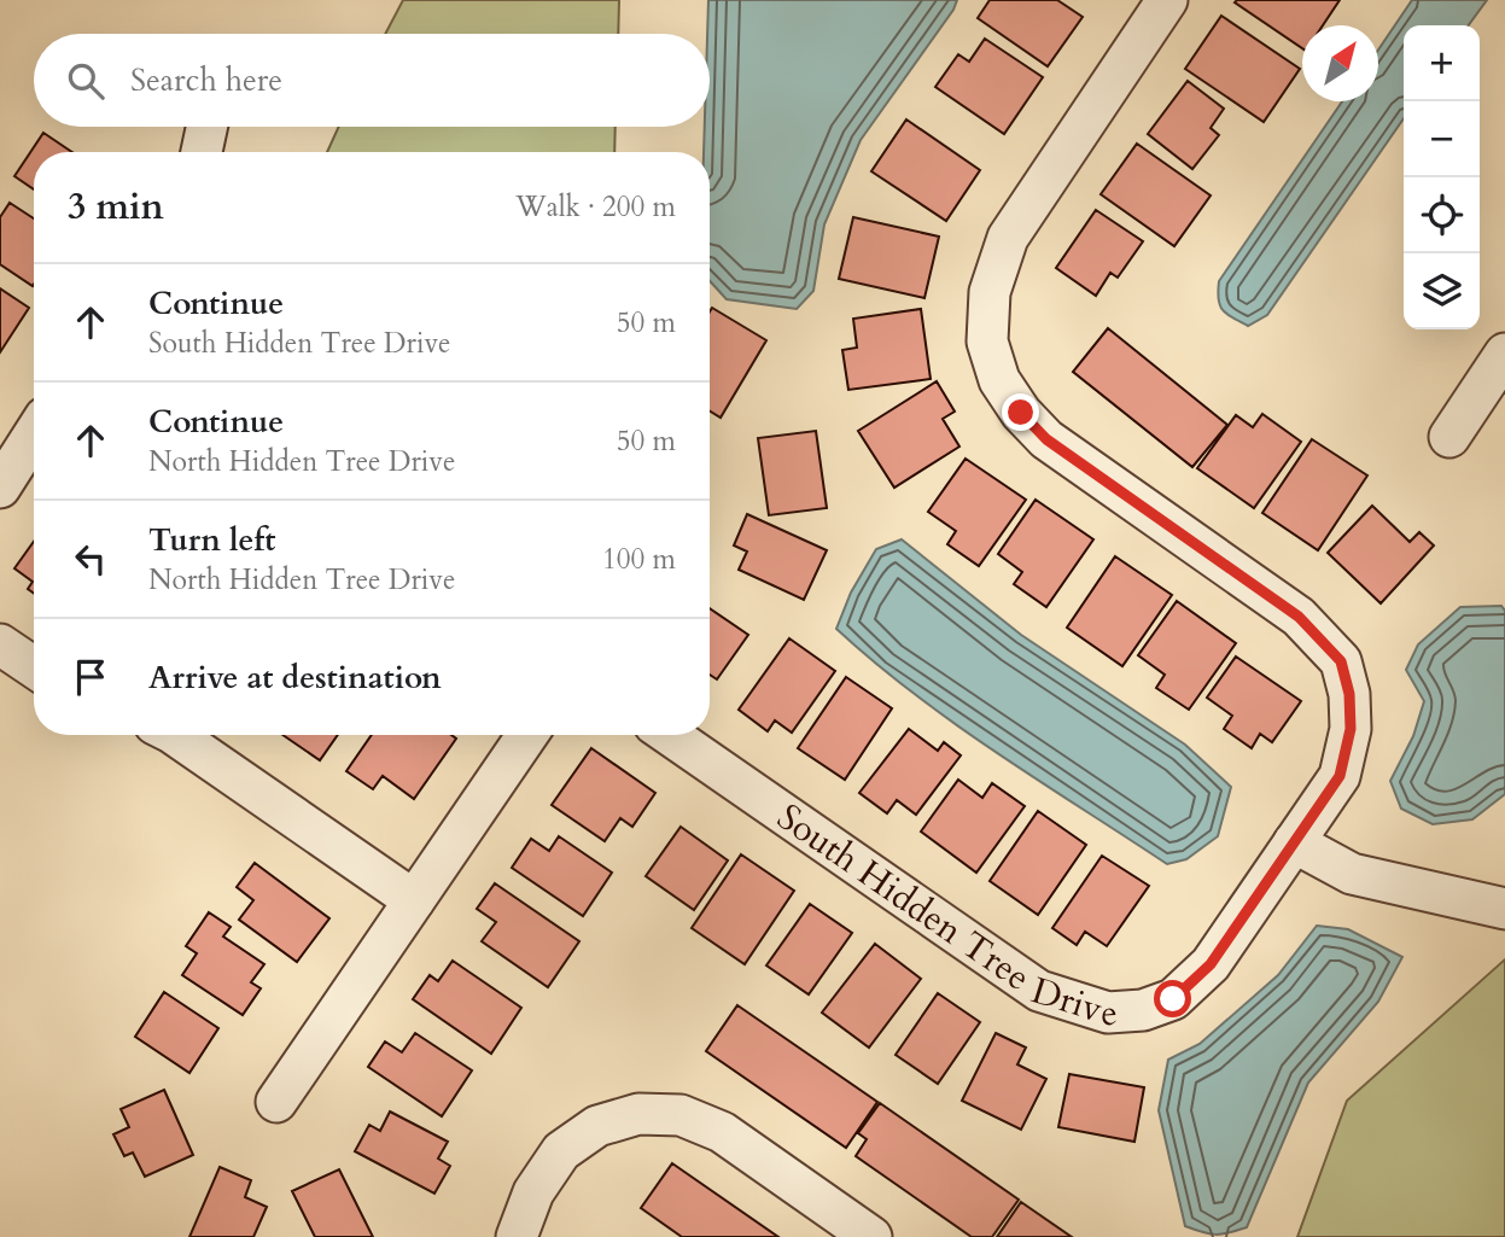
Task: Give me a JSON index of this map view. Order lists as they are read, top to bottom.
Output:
{
  "streets": {
    "street": ["South Hidden Tree Drive"]
  },
  "north": "top right",
  "page": {
    "map_buttons": ["+", "−"],
    "search": "Search here",
    "heading": ["3 min", "Walk · 200 m"],
    "list": [
      ["Continue", "South Hidden Tree Drive", "50 m"],
      ["Continue", "North Hidden Tree Drive", "50 m"],
      ["Turn left", "North Hidden Tree Drive", "100 m"],
      "Arrive at destination"
    ]
  }
}
